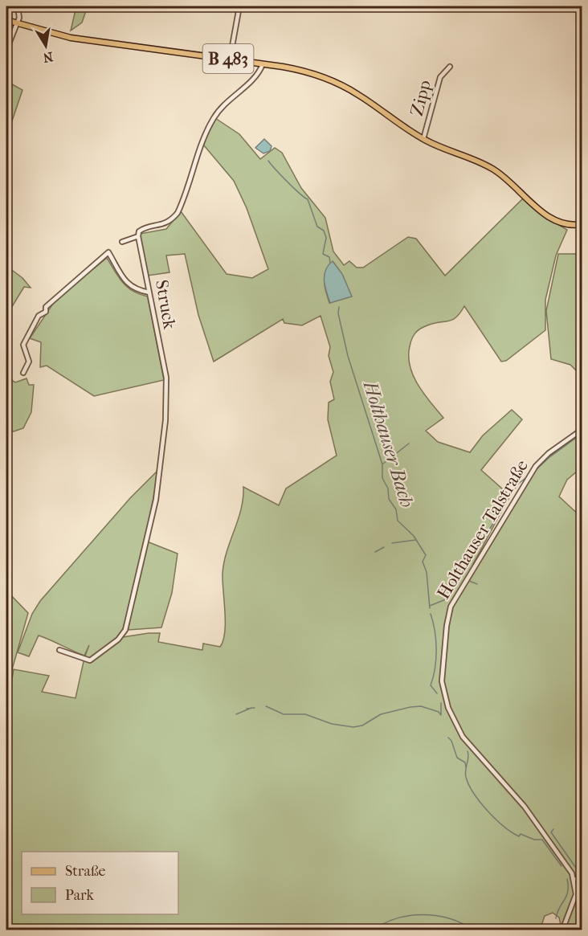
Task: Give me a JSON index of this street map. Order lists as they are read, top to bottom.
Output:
{
  "streets": {
    "main road": ["B 483"],
    "street": ["Zipp", "Struck", "Holthauser Talstraße"]
  },
  "crossings": [
    ["B 483", "Zipp"]
  ],
  "water": ["Holthauser Bach"],
  "legend": ["Straße", "Park"],
  "north": "bottom"
}
